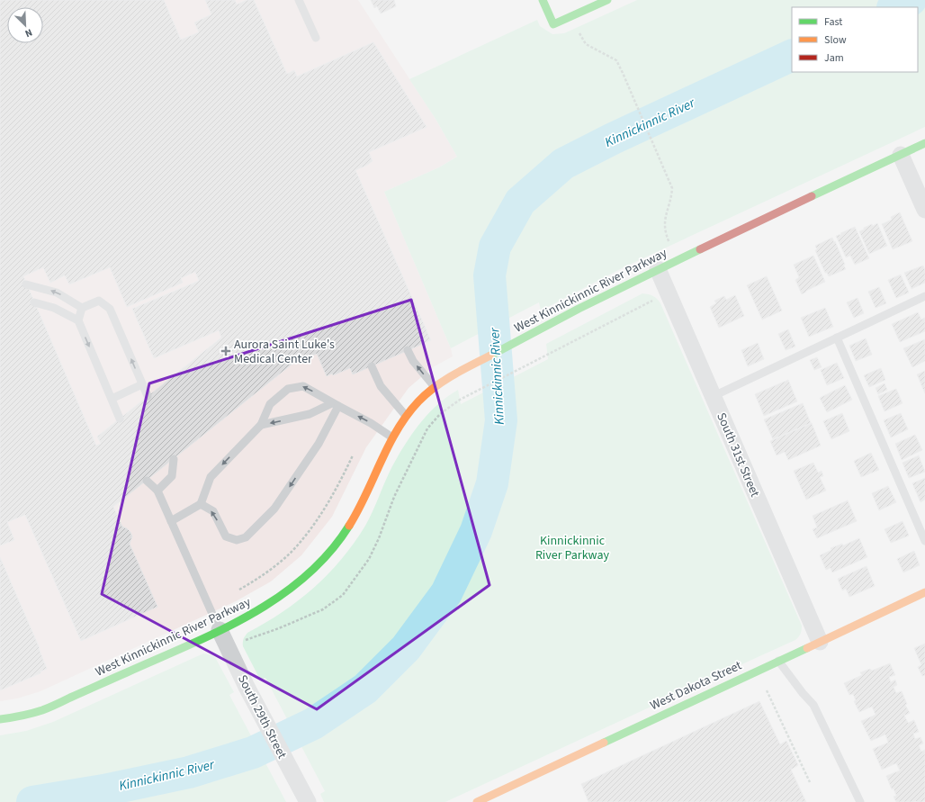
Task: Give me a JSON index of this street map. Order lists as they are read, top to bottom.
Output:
{
  "streets": {
    "street": [
      "West Kinnickinnic River Parkway",
      "South 31st Street",
      "West Dakota Street",
      "South 29th Street"
    ]
  },
  "crossings": [
    ["West Kinnickinnic River Parkway", "South 31st Street"],
    ["West Kinnickinnic River Parkway", "South 29th Street"],
    ["South 31st Street", "West Dakota Street"]
  ],
  "water": ["Kinnickinnic River"],
  "parks": ["Kinnickinnic River Parkway"],
  "places": {
    "health": ["Aurora Saint Luke's Medical Center"]
  },
  "legend": ["Fast", "Slow", "Jam"],
  "north": "bottom right"
}
